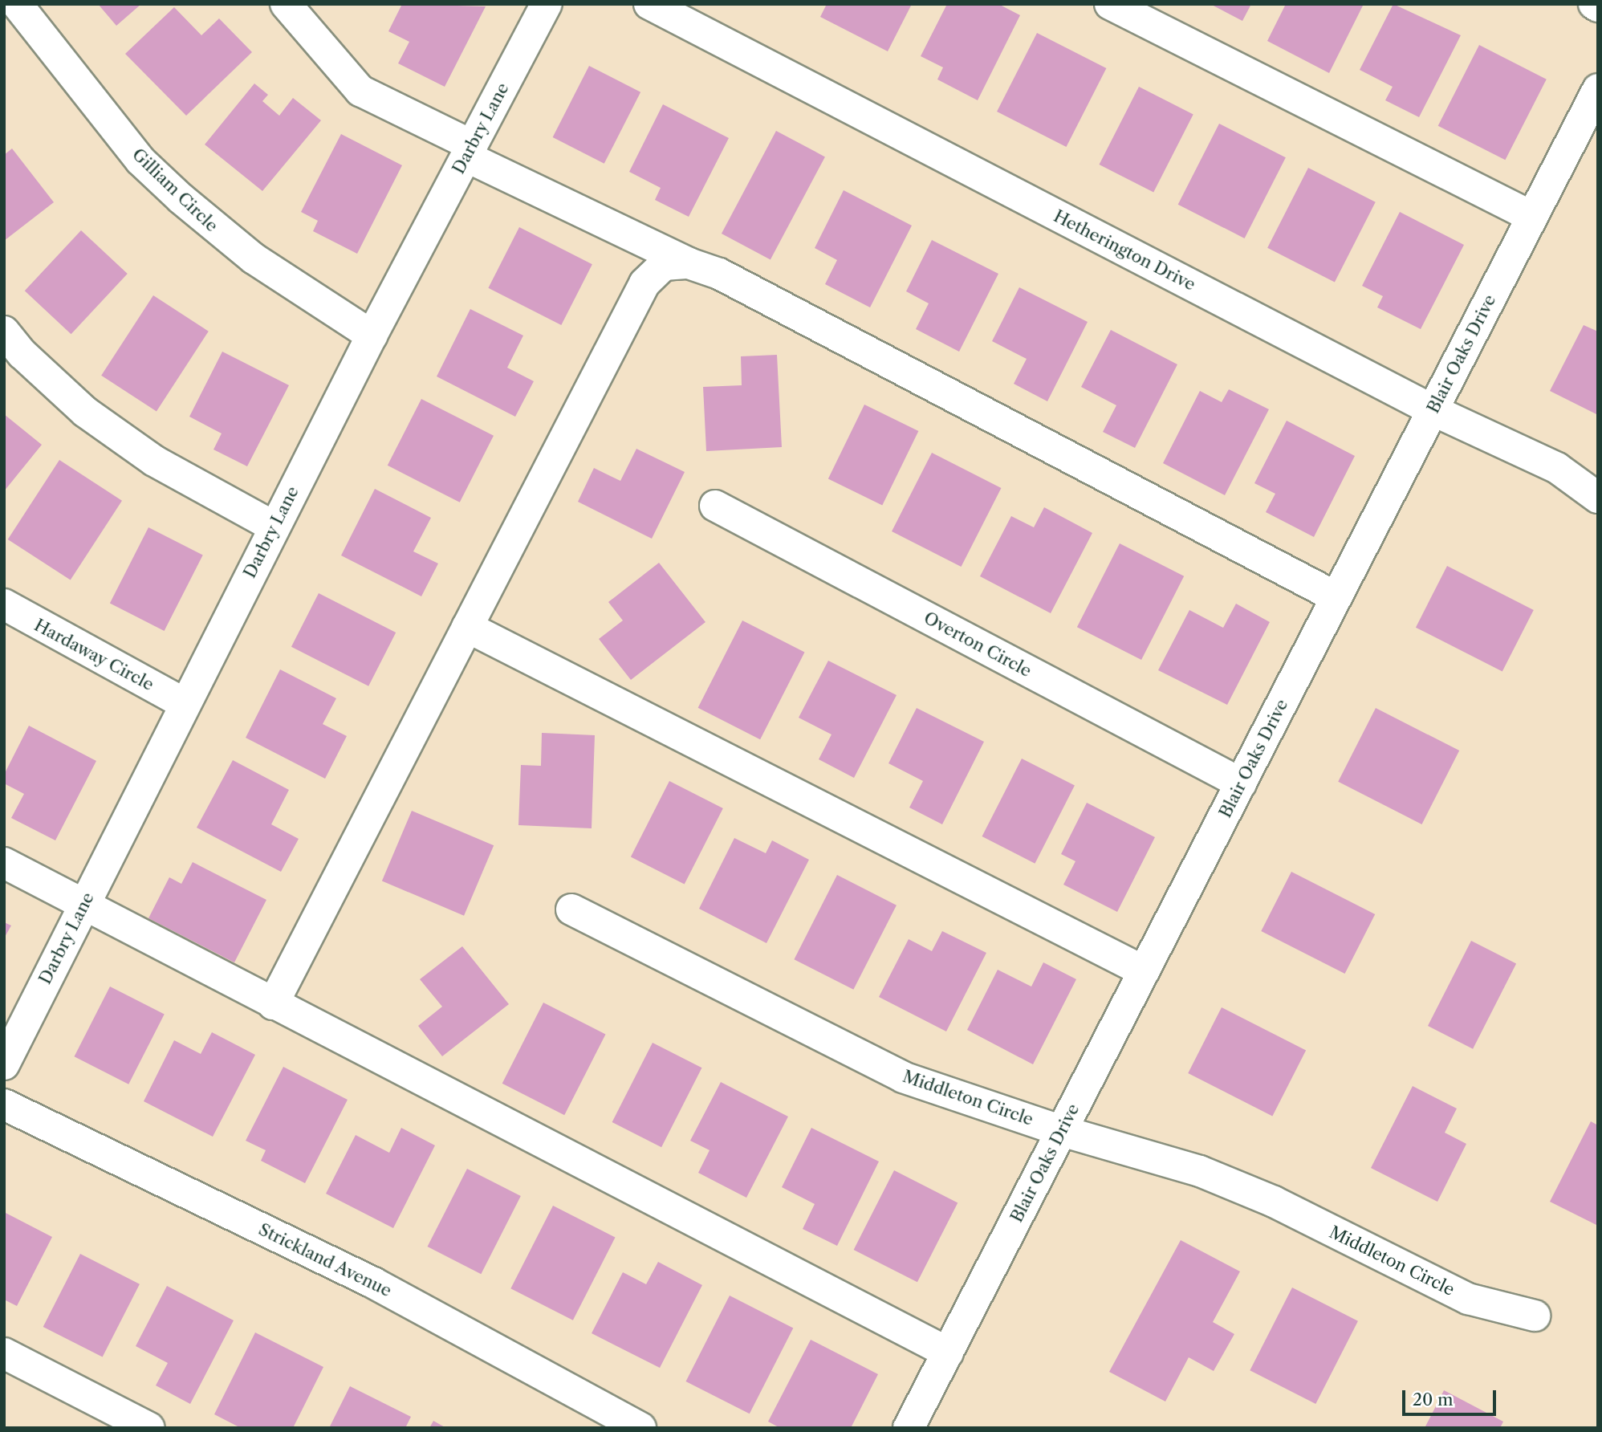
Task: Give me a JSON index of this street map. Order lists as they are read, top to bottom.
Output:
{
  "streets": {
    "street": [
      "Darbry Lane",
      "Gilliam Circle",
      "Hetherington Drive",
      "Blair Oaks Drive",
      "Overton Circle",
      "Hardaway Circle",
      "Middleton Circle",
      "Strickland Avenue"
    ]
  },
  "crossings": [
    ["Darbry Lane", "Gilliam Circle"],
    ["Darbry Lane", "Hardaway Circle"],
    ["Hetherington Drive", "Blair Oaks Drive"],
    ["Blair Oaks Drive", "Overton Circle"],
    ["Blair Oaks Drive", "Middleton Circle"]
  ],
  "scale_bar": "20 m"
}
